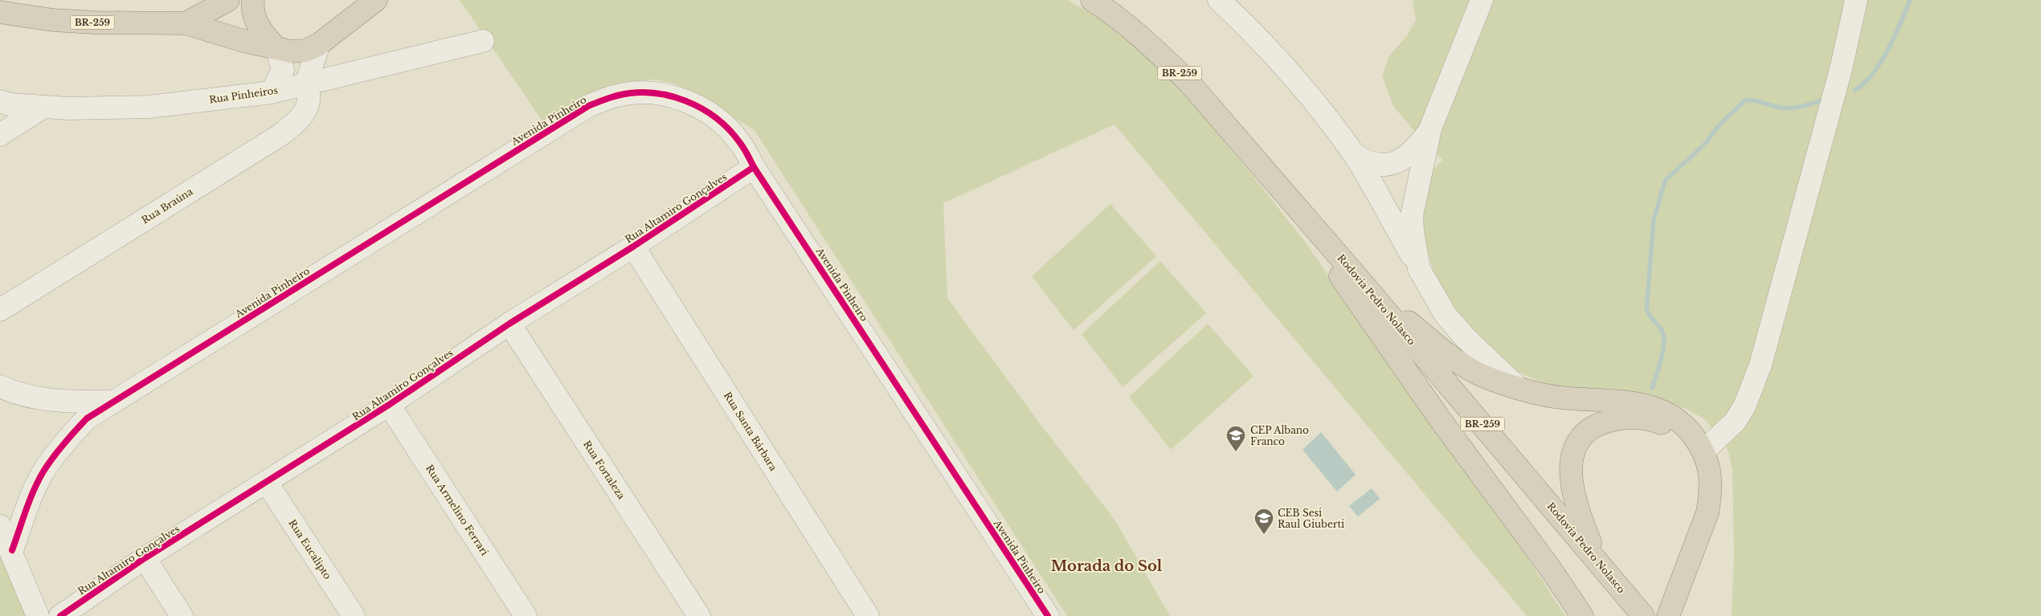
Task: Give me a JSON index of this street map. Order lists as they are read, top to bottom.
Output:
{
  "streets": {
    "highway": ["BR-259", "Rodovia Pedro Nolasco"],
    "street": [
      "Rua Pinheiros",
      "Avenida Pinheiro",
      "Rua Braúna",
      "Rua Altamiro Gonçalves",
      "Rua Santa Bárbara",
      "Rua Fortaleza",
      "Rua Armelino Ferrari",
      "Rua Eucalipto"
    ]
  },
  "crossings": [
    ["Rua Pinheiros", "Rua Braúna"],
    ["Avenida Pinheiro", "Rua Altamiro Gonçalves"],
    ["Rua Altamiro Gonçalves", "Rua Santa Bárbara"],
    ["Rua Altamiro Gonçalves", "Rua Fortaleza"],
    ["Rua Altamiro Gonçalves", "Rua Armelino Ferrari"],
    ["Rua Altamiro Gonçalves", "Rua Eucalipto"]
  ],
  "districts": ["Morada do Sol"],
  "places": {
    "school or university": ["CEP Albano Franco", "CEB Sesi Raul Giuberti"]
  }
}
